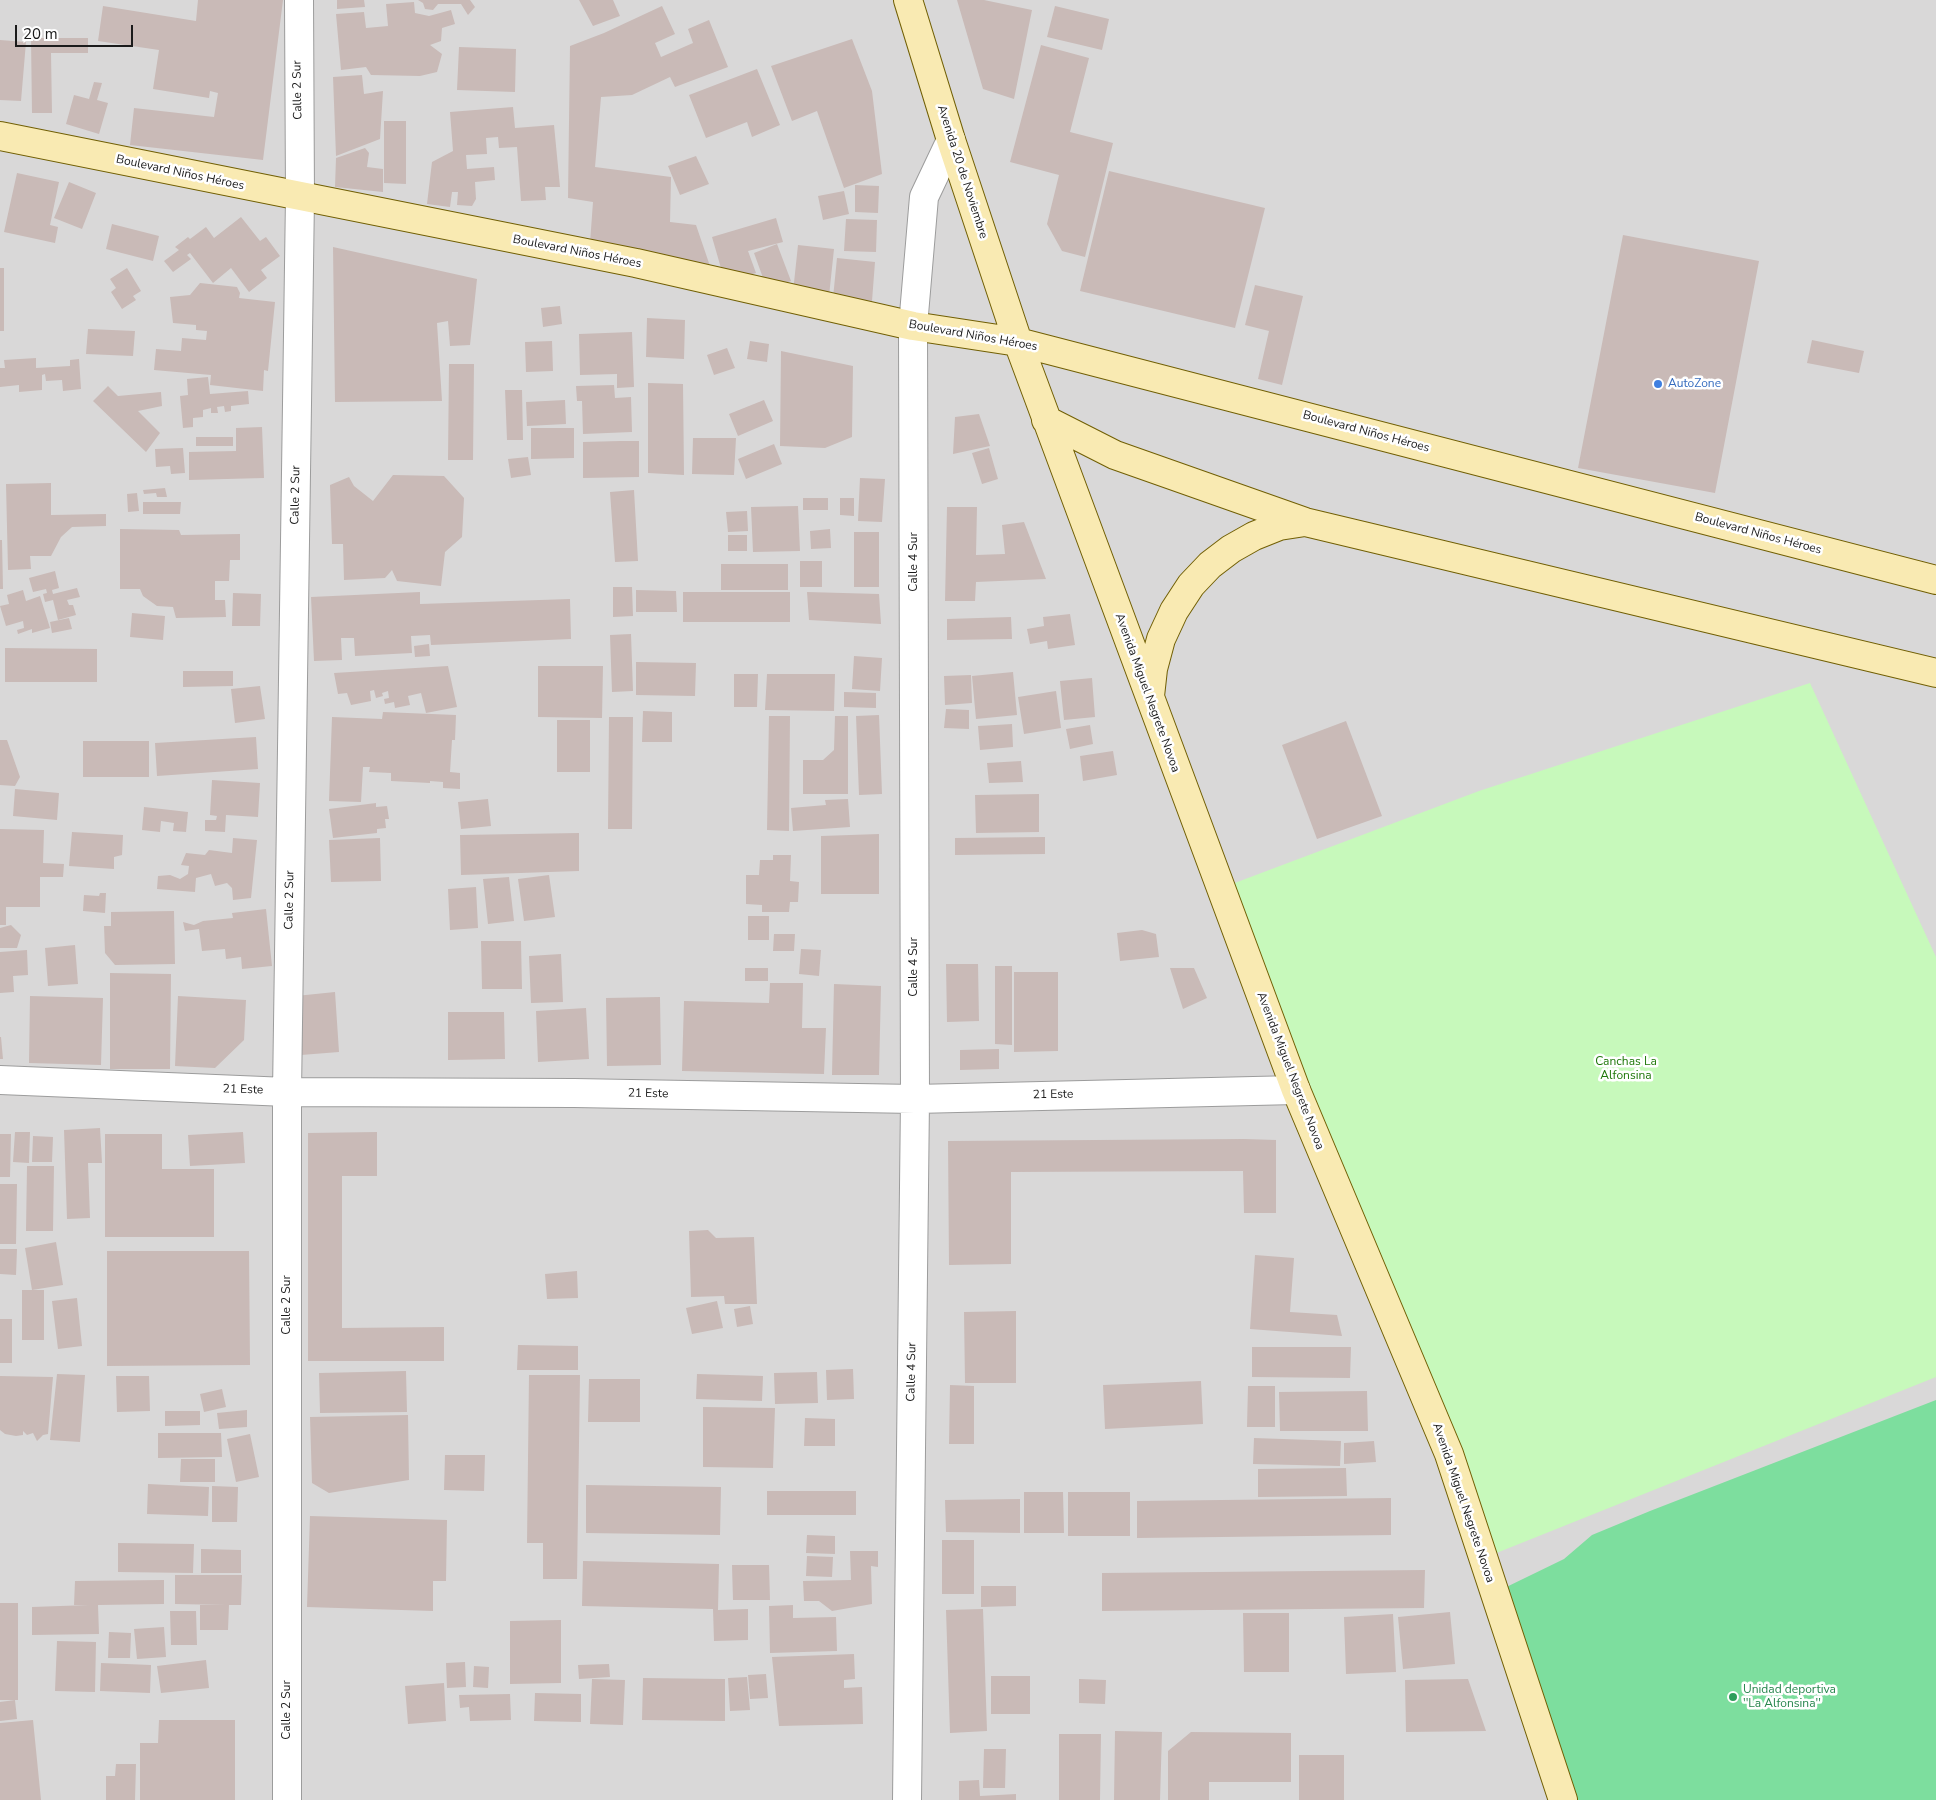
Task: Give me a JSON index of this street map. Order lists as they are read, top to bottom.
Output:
{
  "streets": {
    "main road": ["Avenida 20 de Noviembre", "Boulevard Niños Héroes", "Avenida Miguel Negrete Novoa"],
    "street": ["Calle 2 Sur", "Calle 4 Sur", "21 Este"]
  },
  "crossings": [
    ["Calle 2 Sur", "Boulevard Niños Héroes"],
    ["Calle 2 Sur", "21 Este"],
    ["Avenida 20 de Noviembre", "Boulevard Niños Héroes"],
    ["Avenida 20 de Noviembre", "Calle 4 Sur"],
    ["Avenida 20 de Noviembre", "Avenida Miguel Negrete Novoa"],
    ["Boulevard Niños Héroes", "Calle 4 Sur"],
    ["Boulevard Niños Héroes", "Avenida Miguel Negrete Novoa"],
    ["Calle 4 Sur", "21 Este"],
    ["Avenida Miguel Negrete Novoa", "21 Este"]
  ],
  "parks": ["Canchas La Alfonsina"],
  "places": ["AutoZone", "Unidad deportiva ''La Alfonsina''"],
  "scale_bar": "20 m"
}
